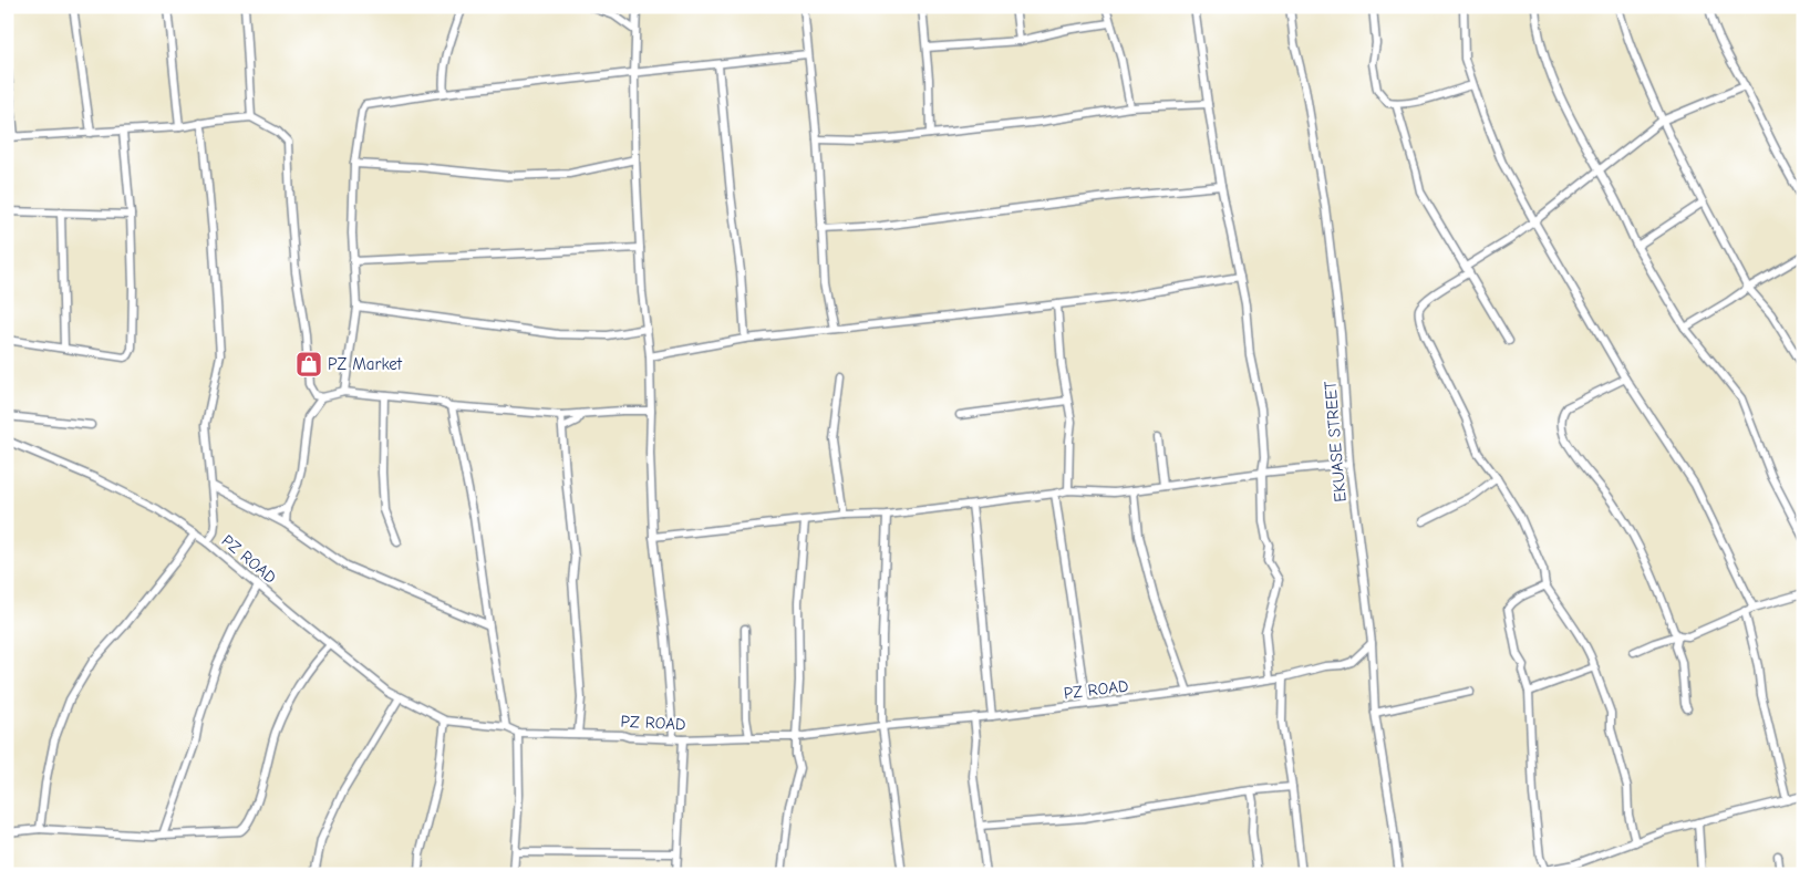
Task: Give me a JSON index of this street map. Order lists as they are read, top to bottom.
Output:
{
  "streets": {
    "street": ["EKUASE STREET", "PZ ROAD"]
  },
  "crossings": [
    ["EKUASE STREET", "PZ ROAD"]
  ],
  "places": {
    "shop": ["PZ Market"]
  }
}
